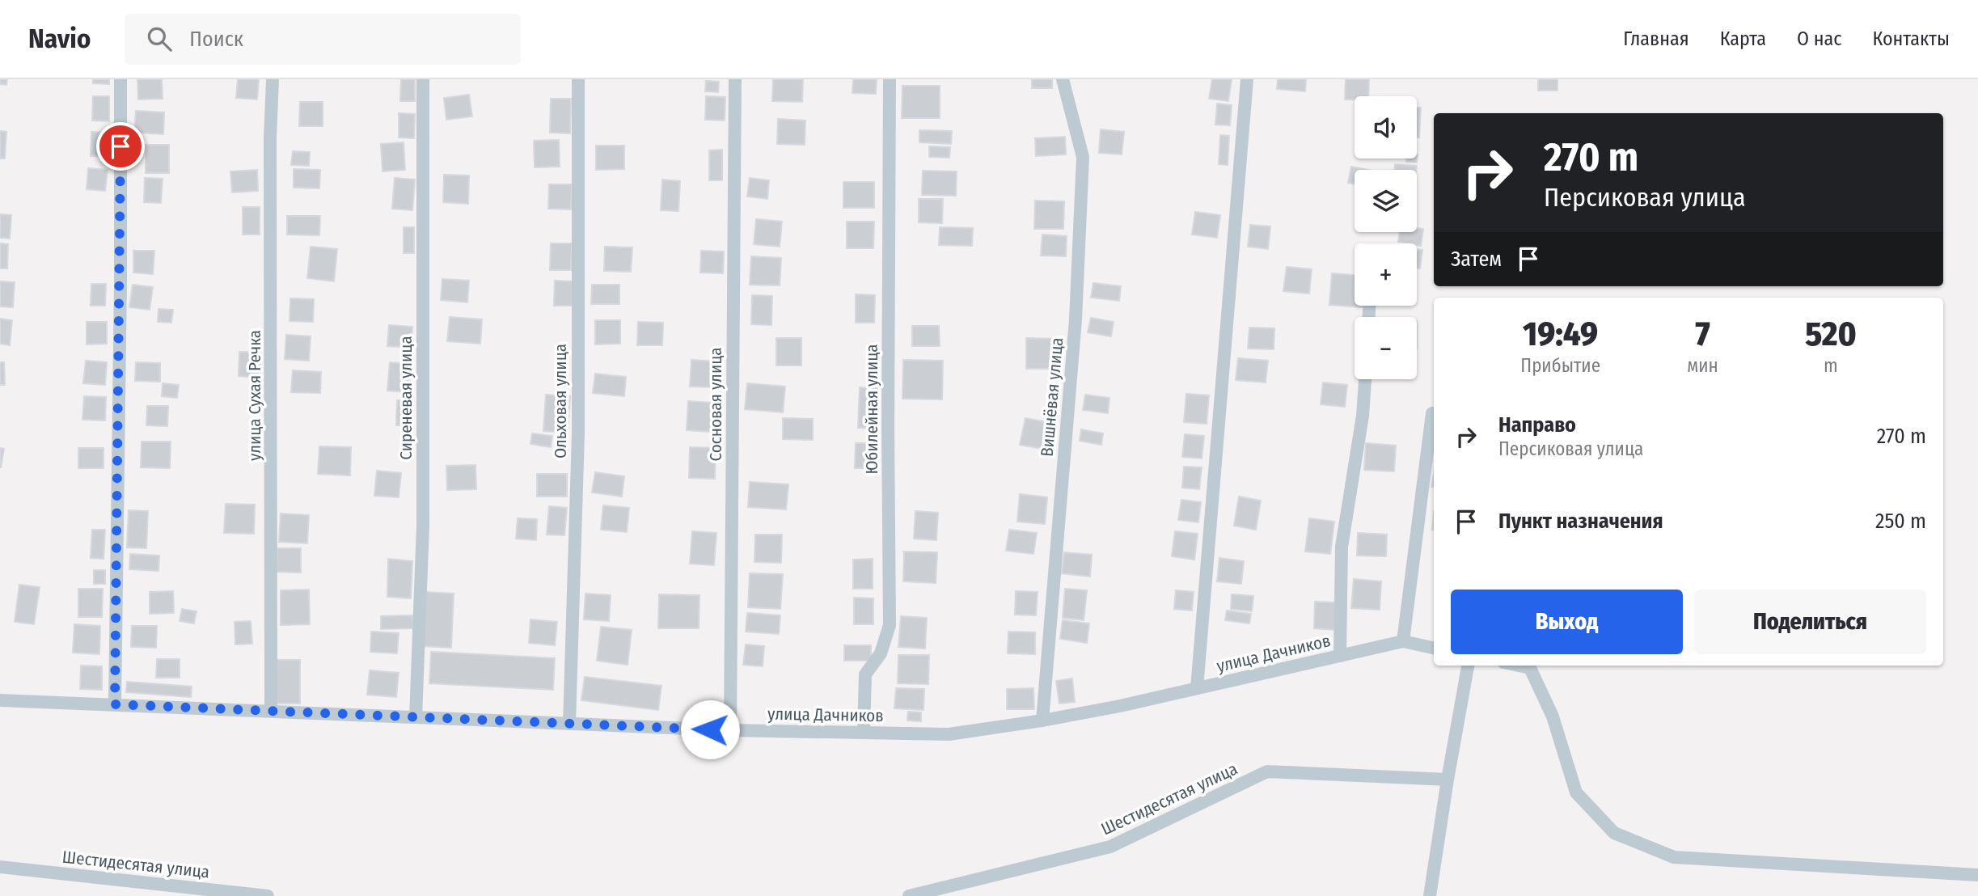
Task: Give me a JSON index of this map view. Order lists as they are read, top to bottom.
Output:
{
  "streets": {
    "street": [
      "улица Сухая Речка",
      "Вишнёвая улица",
      "Сиреневая улица",
      "Ольховая улица",
      "Сосновая улица",
      "Юбилейная улица",
      "улица Дачников",
      "Шестидесятая улица"
    ]
  },
  "crossings": [
    ["улица Сухая Речка", "улица Дачников"],
    ["Вишнёвая улица", "улица Дачников"],
    ["Сиреневая улица", "улица Дачников"],
    ["Ольховая улица", "улица Дачников"],
    ["Сосновая улица", "улица Дачников"],
    ["Юбилейная улица", "улица Дачников"]
  ],
  "page": {
    "header": "Navio",
    "search": "Поиск",
    "nav": [
      "Главная",
      "Карта",
      "О нас",
      "Контакты"
    ],
    "map_buttons": ["+", "−"],
    "turn": ["270 m", "Персиковая улица"],
    "then": "Затем",
    "eta": [
      "19:49",
      "Прибытие",
      "7",
      "мин",
      "520",
      "m"
    ],
    "list": [
      {
        "name": "Направо",
        "note": "Персиковая улица",
        "value": "270 m"
      },
      {
        "name": "Пункт назначения",
        "value": "250 m"
      }
    ],
    "buttons": ["Выход", "Поделиться"]
  }
}
